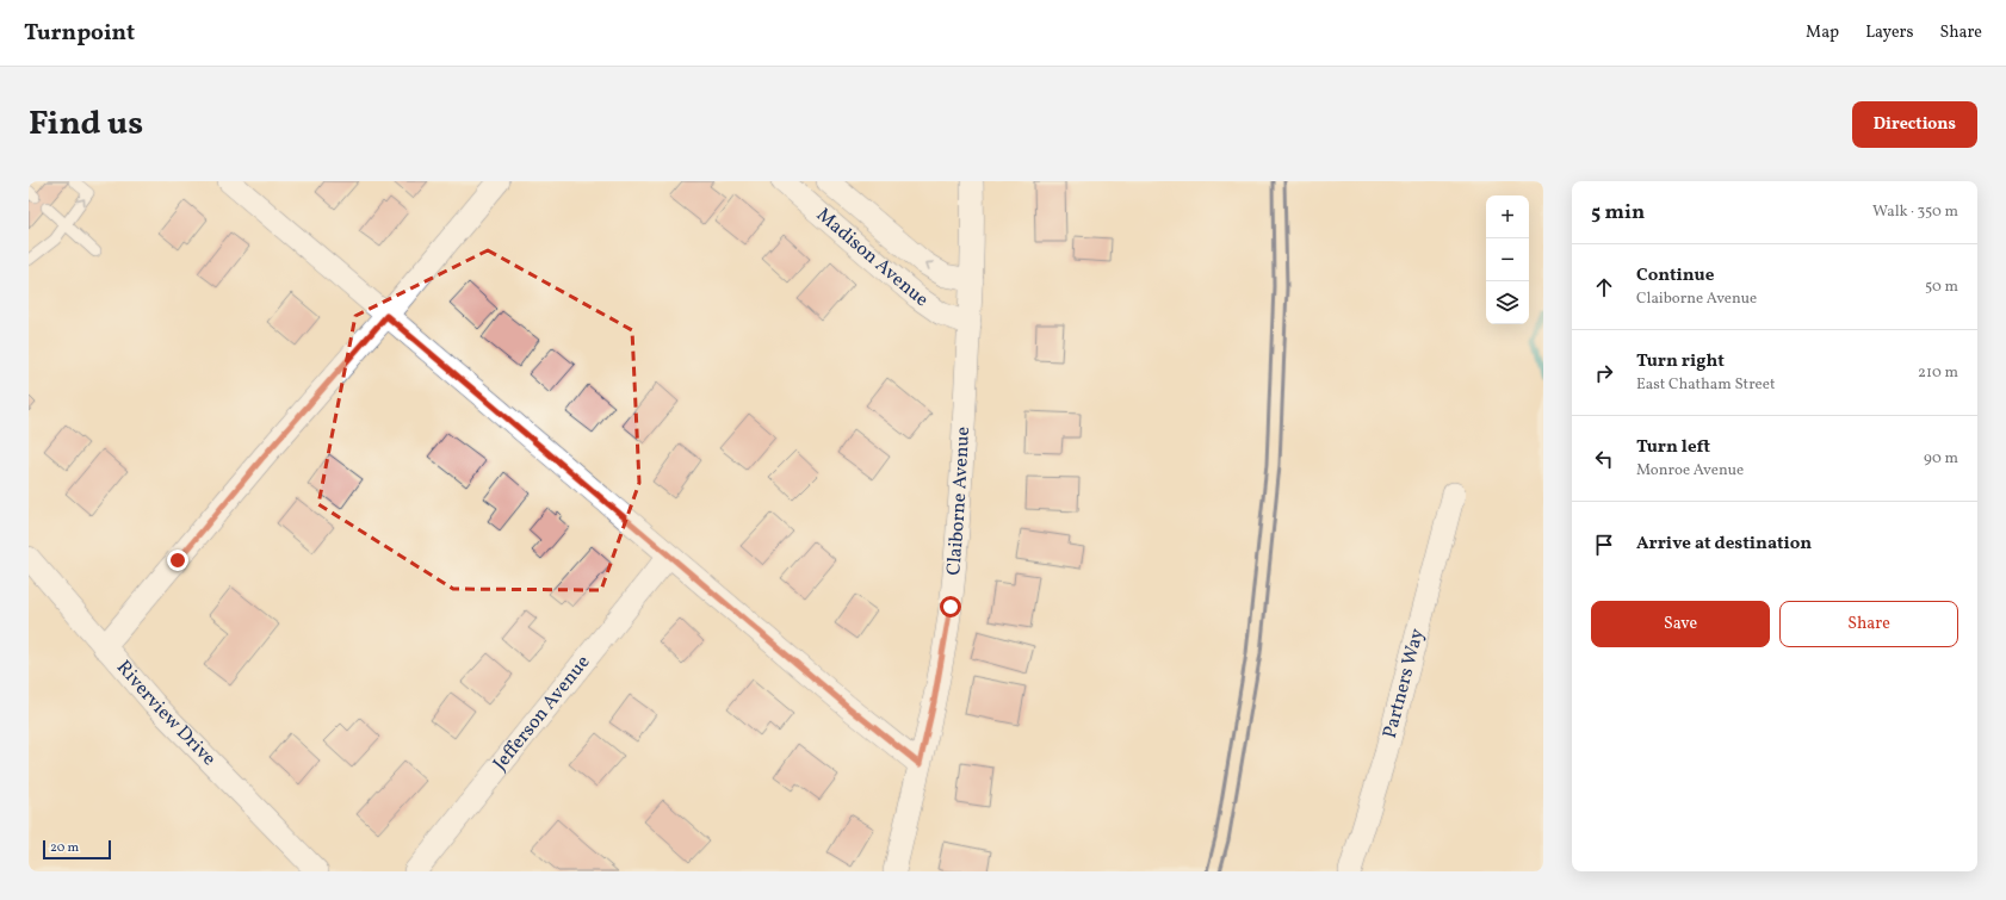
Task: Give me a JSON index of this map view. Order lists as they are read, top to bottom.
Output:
{
  "streets": {
    "street": [
      "Madison Avenue",
      "Claiborne Avenue",
      "Partners Way",
      "Riverview Drive",
      "Jefferson Avenue"
    ]
  },
  "crossings": [
    ["Madison Avenue", "Claiborne Avenue"]
  ],
  "scale_bar": "20 m",
  "page": {
    "header": "Turnpoint",
    "nav": ["Map", "Layers", "Share"],
    "title": "Find us",
    "buttons": [
      "Directions",
      ["Save", "Share"]
    ],
    "heading": ["5 min", "Walk · 350 m"],
    "map_buttons": ["+", "−"],
    "list": [
      ["Continue", "Claiborne Avenue", "50 m"],
      ["Turn right", "East Chatham Street", "210 m"],
      ["Turn left", "Monroe Avenue", "90 m"],
      "Arrive at destination"
    ],
    "scale": "20 m"
  }
}
